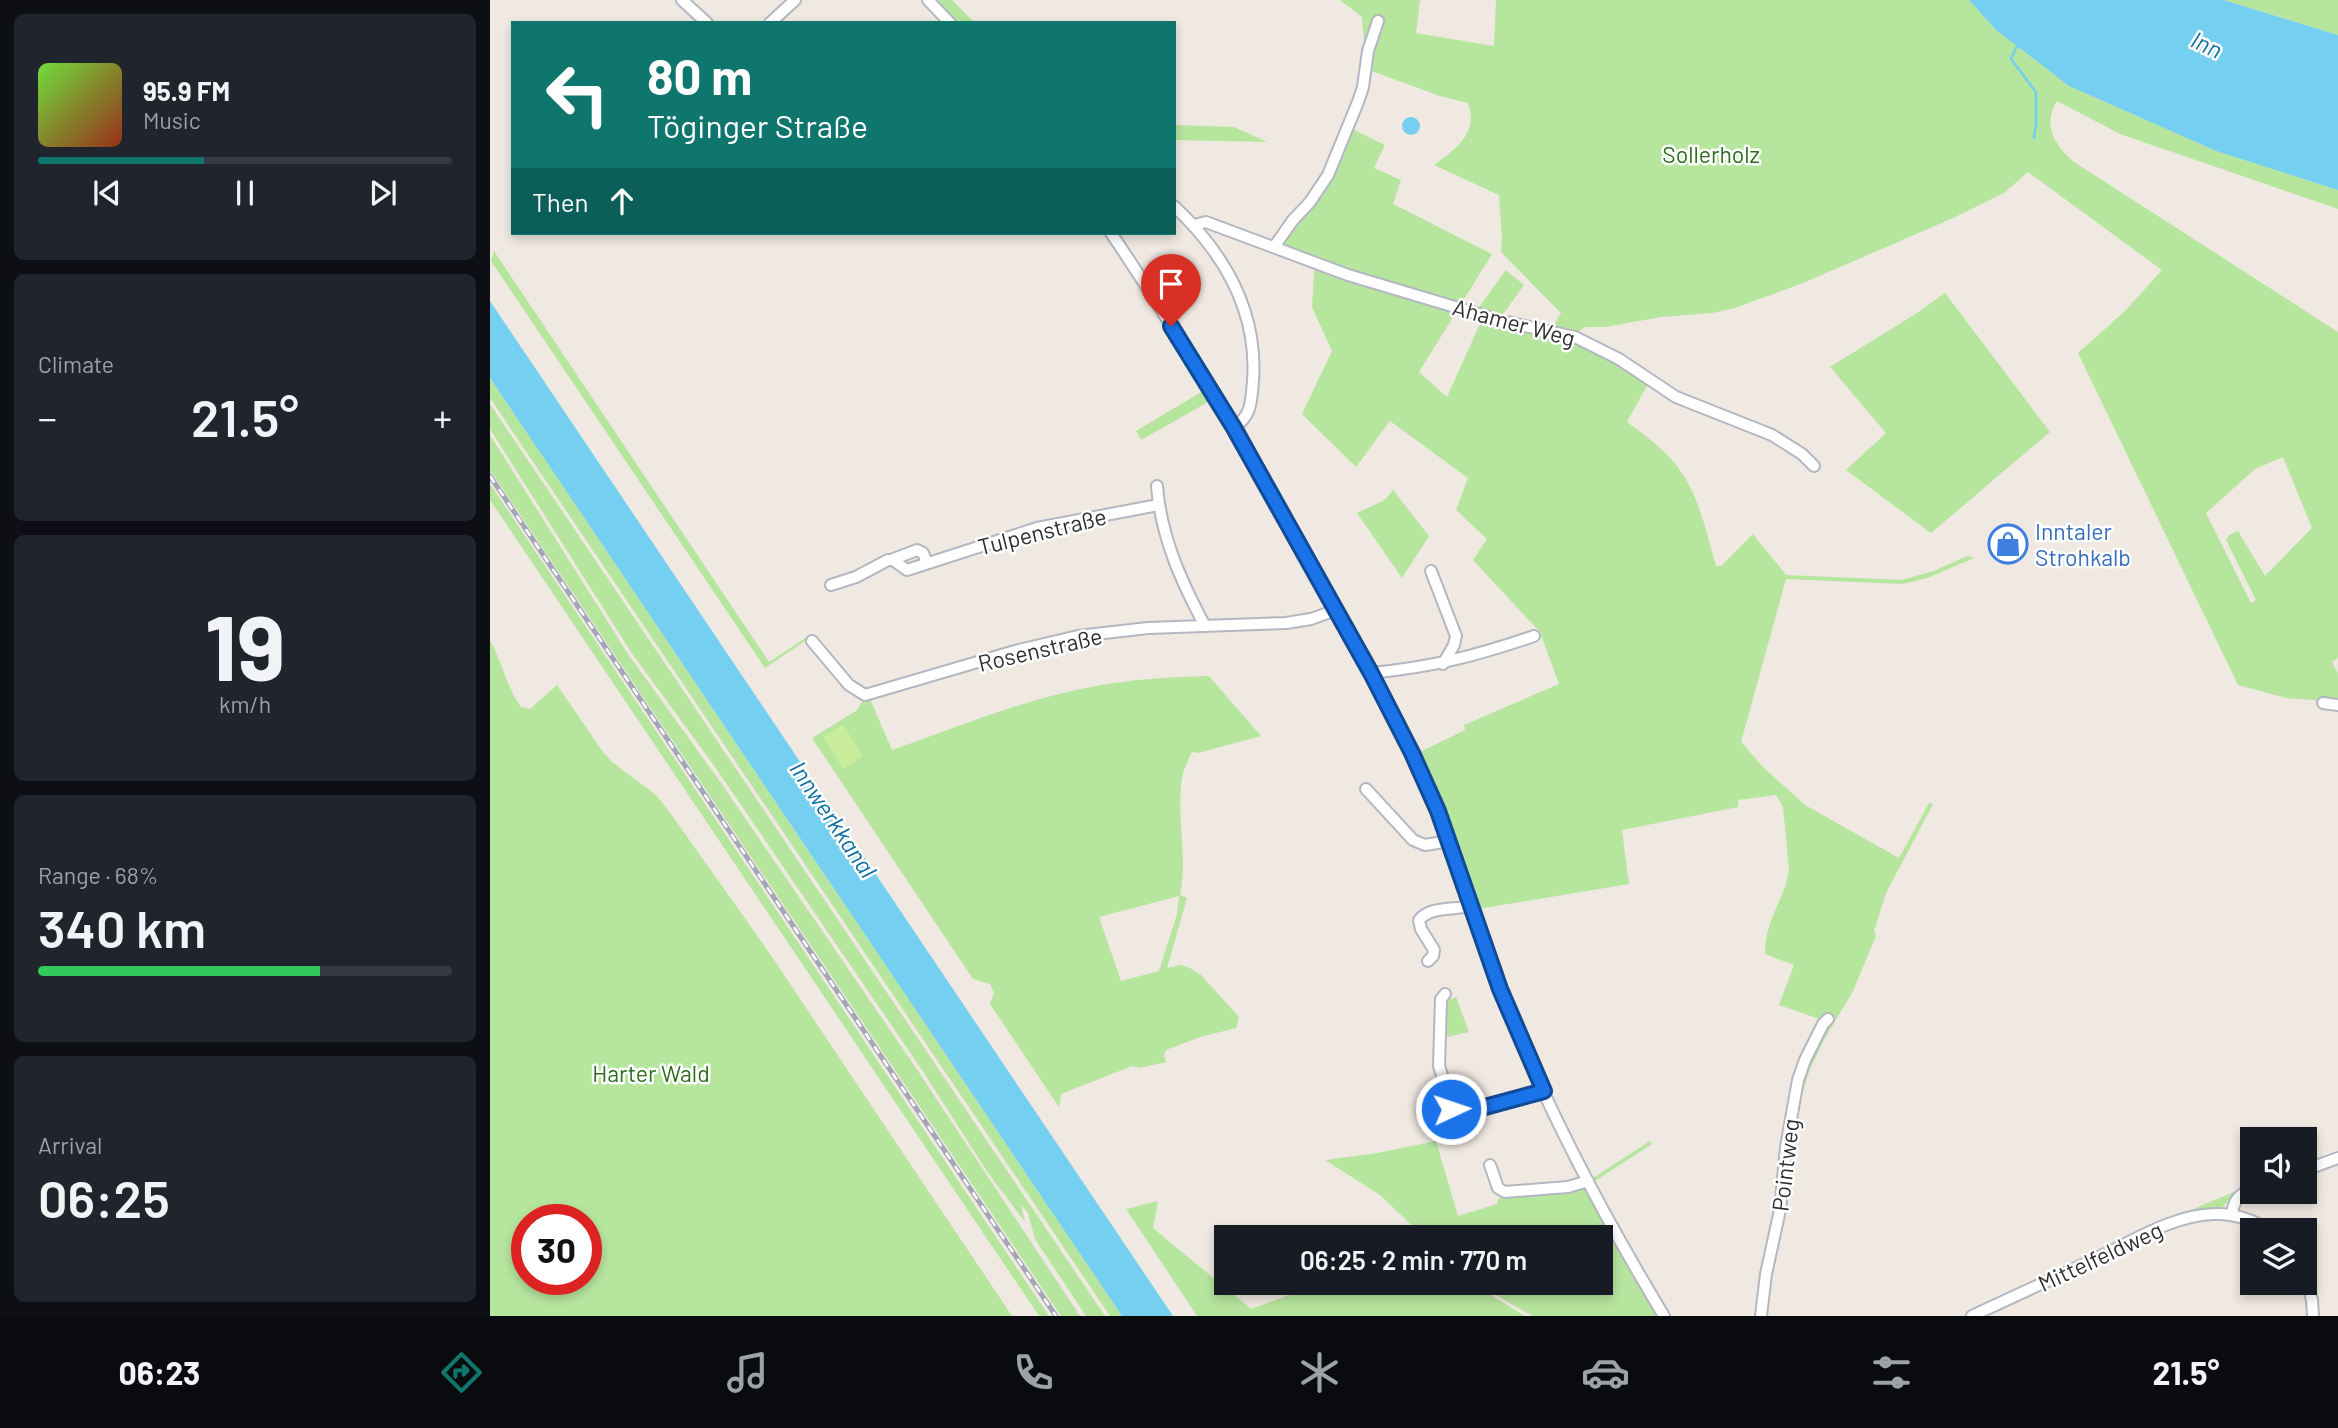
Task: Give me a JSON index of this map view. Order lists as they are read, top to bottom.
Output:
{
  "streets": {
    "street": [
      "Ahamer Weg",
      "Tulpenstraße",
      "Rosenstraße",
      "Pointweg",
      "Mittelfeldweg"
    ]
  },
  "water": ["Inn", "Innwerkkanal"],
  "parks": ["Sollerholz", "Harter Wald"],
  "places": {
    "shop": ["Inntaler Strohkalb"]
  },
  "page": {
    "turn": ["80 m", "Töginger Straße"],
    "song": ["95.9 FM", "Music"],
    "then": "Then",
    "tile": [
      "Climate",
      ["19", "km/h"],
      ["Range · 68%", "340 km"],
      ["Arrival", "06:25"]
    ],
    "heat": ["−", "21.5°", "+"],
    "limit": "30",
    "trip": "06:25 · 2 min · 770 m",
    "tabs": ["06:23", "21.5°"]
  }
}
